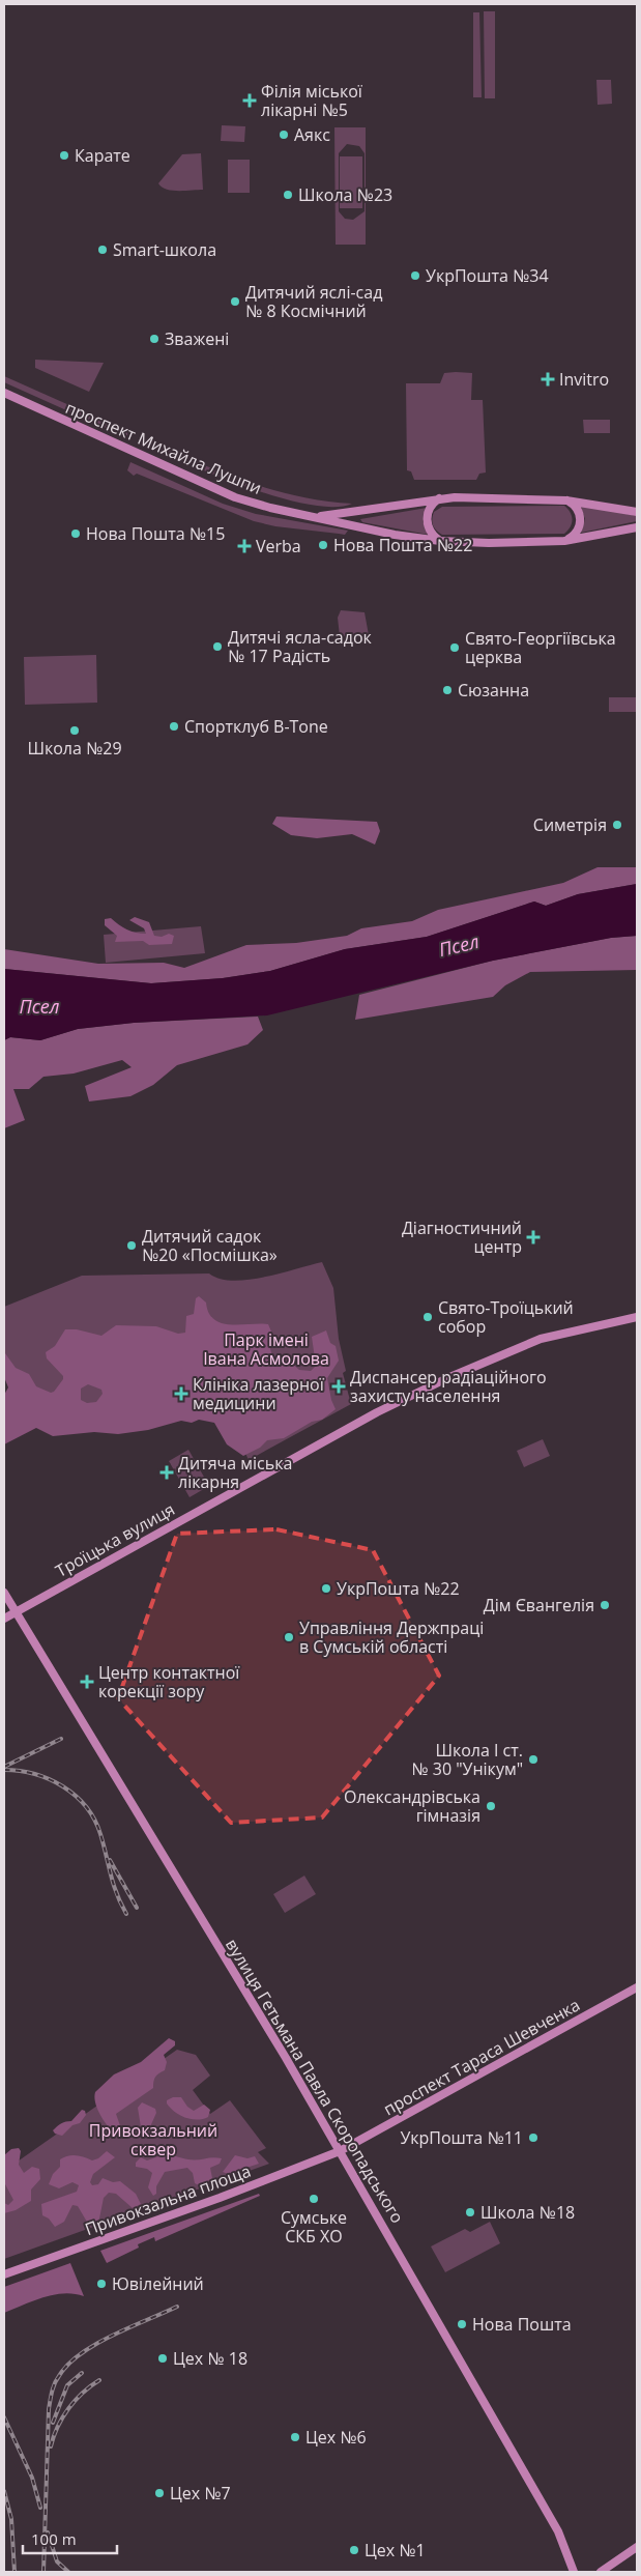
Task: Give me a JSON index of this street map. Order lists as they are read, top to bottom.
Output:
{
  "streets": {
    "main road": [
      "проспект Михайла Лушпи",
      "Троїцька вулиця",
      "проспект Тараса Шевченка",
      "вулиця Гетьмана Павла Скоропадського",
      "Привокзальна площа"
    ]
  },
  "crossings": [
    ["Троїцька вулиця", "вулиця Гетьмана Павла Скоропадського"],
    ["проспект Тараса Шевченка", "вулиця Гетьмана Павла Скоропадського"],
    ["проспект Тараса Шевченка", "Привокзальна площа"],
    ["вулиця Гетьмана Павла Скоропадського", "Привокзальна площа"]
  ],
  "water": ["Псел"],
  "parks": ["Парк імені Івана Асмолова", "Привокзальний сквер"],
  "places": {
    "health": [
      "Філія міської лікарні №5",
      "Invitro",
      "Verba",
      "Діагностичний центр",
      "Диспансер радіаційного захисту населення",
      "Клініка лазерної медицини",
      "Дитяча міська лікарня",
      "Центр контактної корекції зору"
    ],
    "other": [
      "Аякс",
      "Карате",
      "Школа №23",
      "Smart-школа",
      "УкрПошта №34",
      "Дитячий яслі-сад № 8 Космічний",
      "Зважені",
      "Нова Пошта №15",
      "Нова Пошта №22",
      "Дитячі ясла-садок № 17 Радість",
      "Свято-Георгіївська церква",
      "Сюзанна",
      "Спортклуб B-Tone",
      "Школа №29",
      "Симетрія",
      "Дитячий садок №20 «Посмішка»",
      "Свято-Троїцький собор",
      "УкрПошта №22",
      "Дім Євангелія",
      "Управління Держпраці в Сумській області",
      "Школа І ст. № 30 \"Унікум\"",
      "Олександрівська гімназія",
      "УкрПошта №11",
      "Сумське СКБ ХО",
      "Школа №18",
      "Ювілейний",
      "Нова Пошта",
      "Цех № 18",
      "Цех №6",
      "Цех №7",
      "Цех №1"
    ]
  },
  "scale_bar": "100 m"
}
